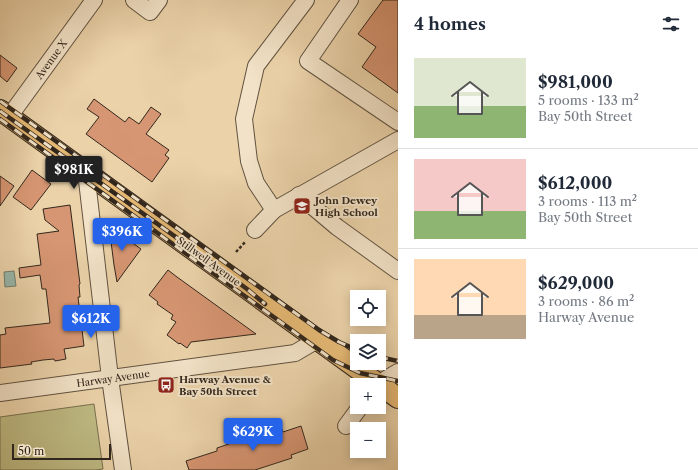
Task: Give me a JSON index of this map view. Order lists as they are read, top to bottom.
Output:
{
  "streets": {
    "main road": ["Stillwell Avenue"],
    "street": ["Avenue X", "Harway Avenue"]
  },
  "crossings": [
    ["Avenue X", "Stillwell Avenue"],
    ["Stillwell Avenue", "Harway Avenue"]
  ],
  "places": {
    "school or university": ["John Dewey High School"],
    "bus stop": ["Harway Avenue & Bay 50th Street"]
  },
  "scale_bar": "50 m",
  "page": {
    "heading": "4 homes",
    "list": [
      {
        "name": "$981,000",
        "note": "5 rooms · 133 m² · Bay 50th Street"
      },
      {
        "name": "$612,000",
        "note": "3 rooms · 113 m² · Bay 50th Street"
      },
      {
        "name": "$629,000",
        "note": "3 rooms · 86 m² · Harway Avenue"
      }
    ],
    "price": [
      "$981K",
      "$396K",
      "$612K",
      "$629K"
    ],
    "map_buttons": ["+", "−"],
    "scale": "50 m"
  }
}
